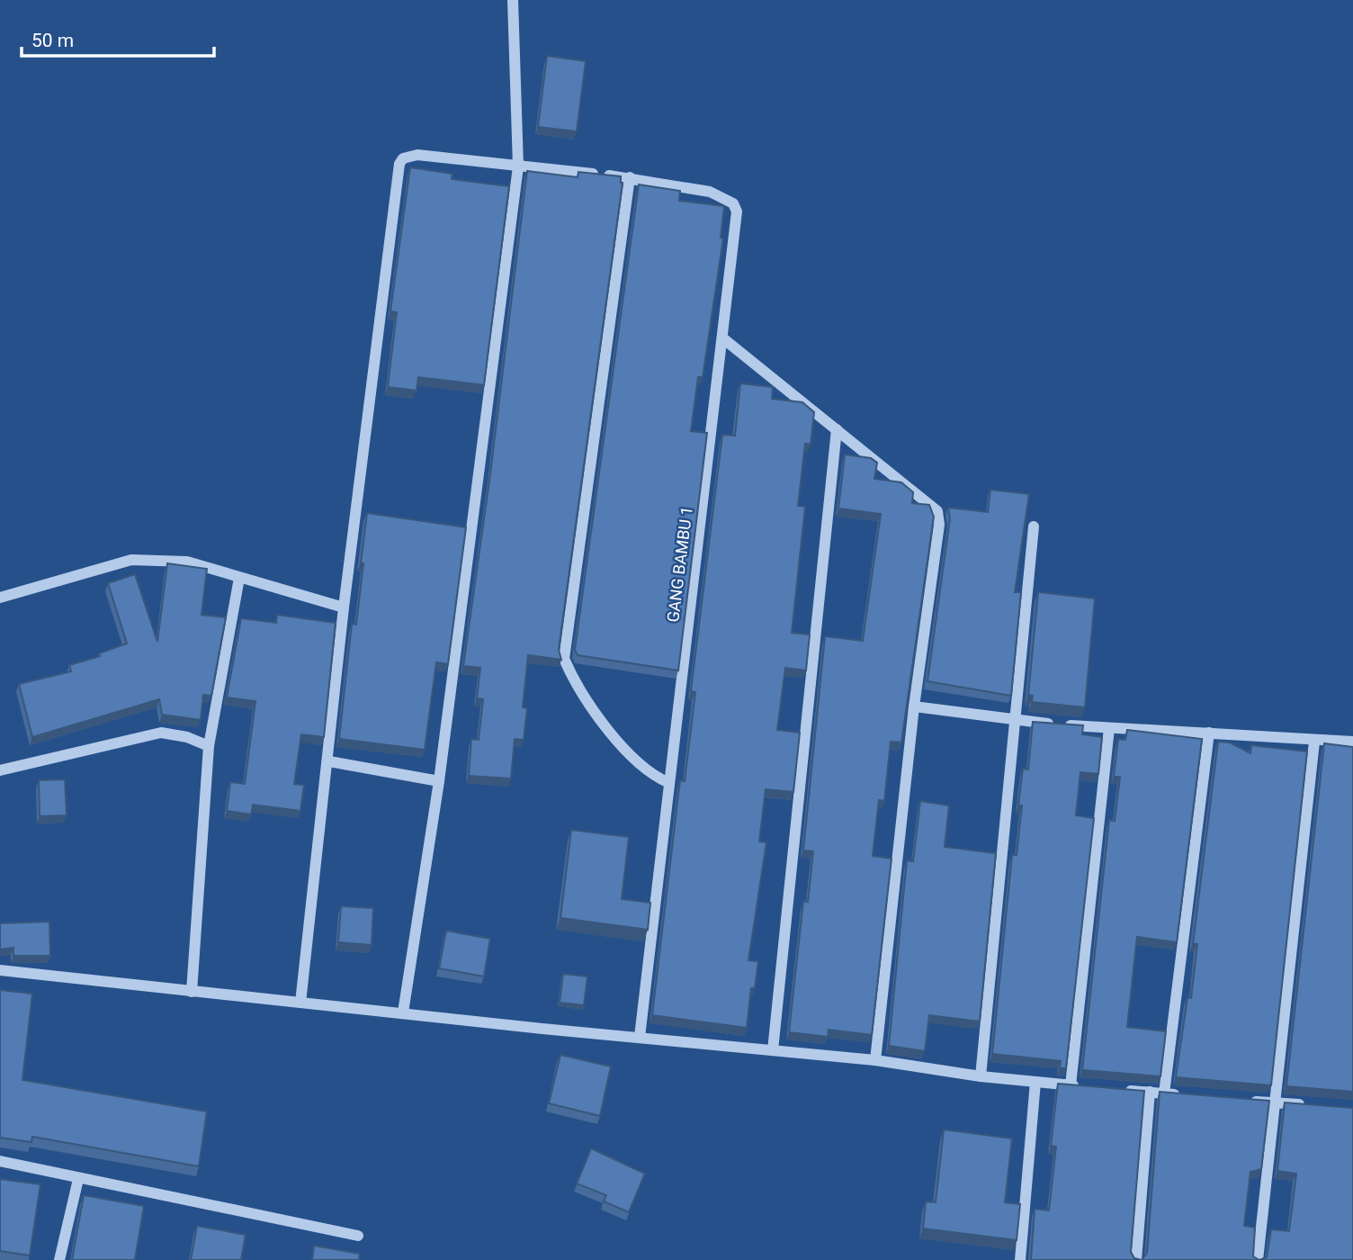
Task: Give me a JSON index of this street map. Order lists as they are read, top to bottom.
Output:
{
  "streets": {
    "street": ["GANG BAMBU 1"]
  },
  "scale_bar": "50 m"
}
